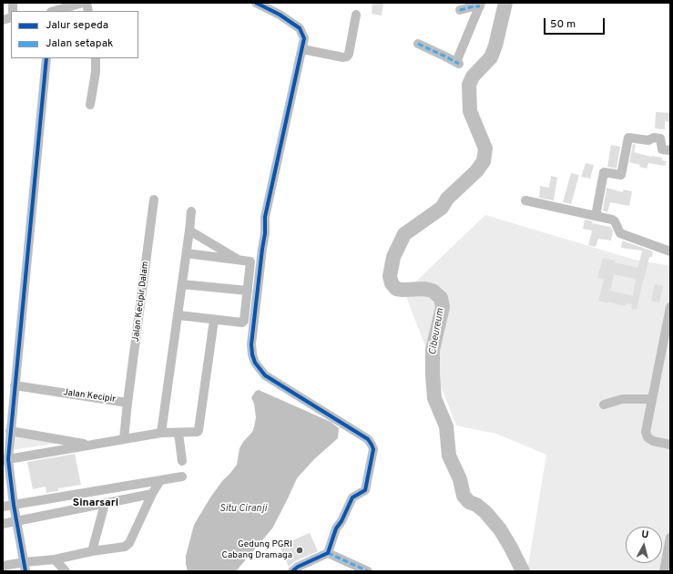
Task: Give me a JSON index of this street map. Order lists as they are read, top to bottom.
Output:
{
  "streets": {
    "street": ["Jalan Kecipir Dalam", "Jalan Kecipir"]
  },
  "crossings": [
    ["Jalan Kecipir Dalam", "Jalan Kecipir"]
  ],
  "districts": ["Sinarsari"],
  "water": ["Cibeureum", "Situ Ciranji"],
  "places": ["Gedung PGRI Cabang Dramaga"],
  "legend": ["Jalur sepeda", "Jalan setapak"],
  "scale_bar": "50 m",
  "north": "top"
}
